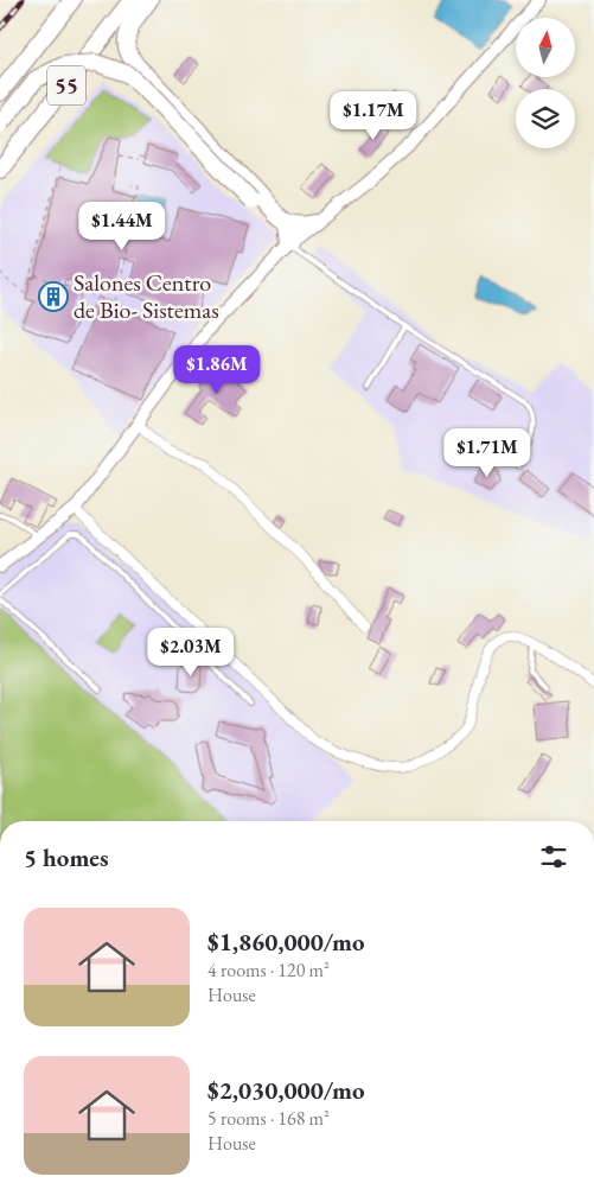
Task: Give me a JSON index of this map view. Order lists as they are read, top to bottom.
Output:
{
  "streets": {
    "highway": ["55"]
  },
  "places": {
    "building": ["Salones Centro de Bio- Sistemas"]
  },
  "north": "top",
  "page": {
    "price": [
      "$1.17M",
      "$1.44M",
      "$1.86M",
      "$1.71M",
      "$2.03M"
    ],
    "heading": "5 homes",
    "list": [
      {
        "name": "$1,860,000/mo",
        "note": "4 rooms · 120 m² · House"
      },
      {
        "name": "$2,030,000/mo",
        "note": "5 rooms · 168 m² · House"
      }
    ]
  }
}
